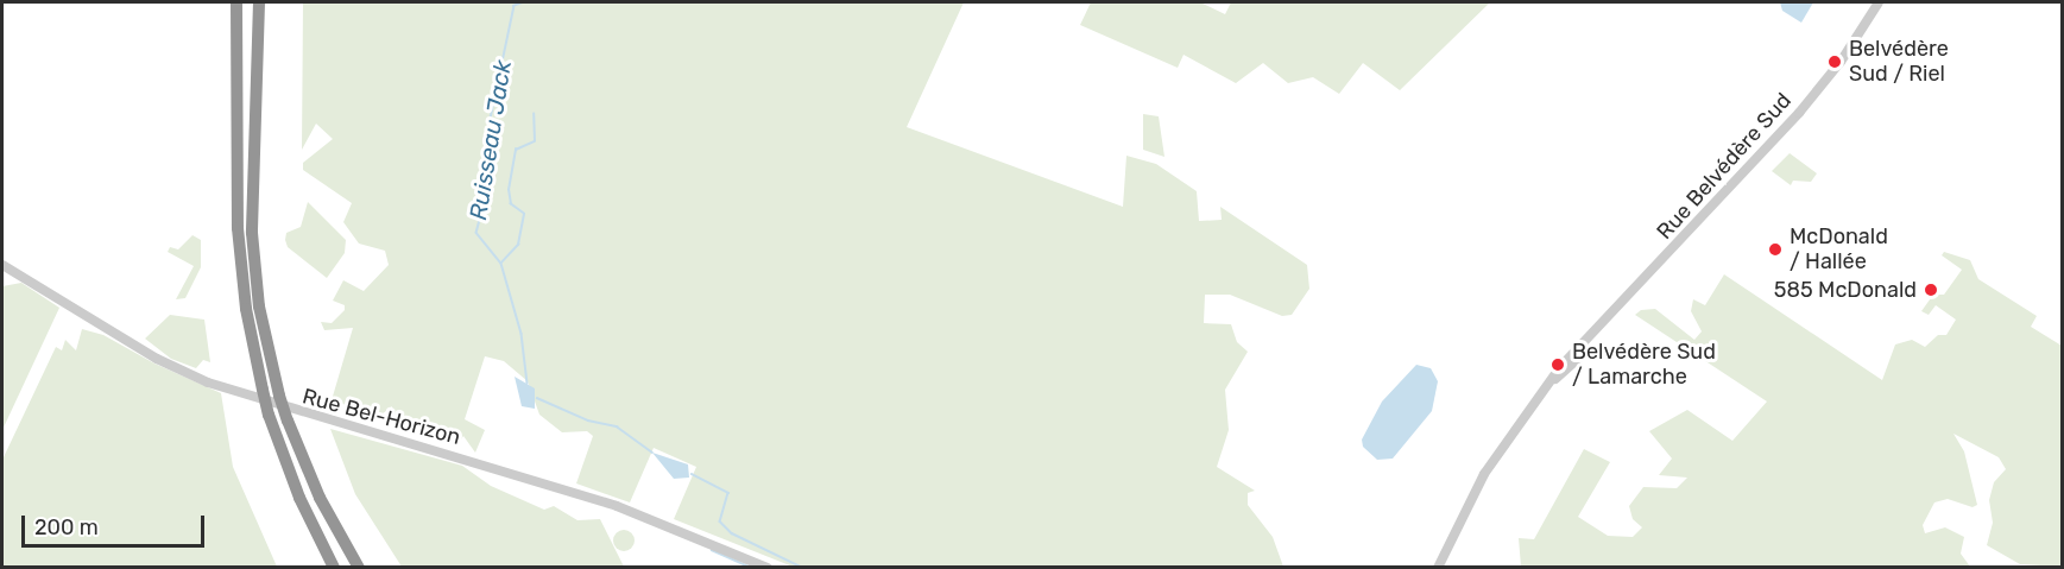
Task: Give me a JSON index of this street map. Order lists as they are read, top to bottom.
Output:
{
  "streets": {
    "street": ["Rue Belvédère Sud", "Rue Bel-Horizon"]
  },
  "water": ["Ruisseau Jack"],
  "places": [
    "Belvédère Sud / Riel",
    "McDonald / Hallée",
    "585 McDonald",
    "Belvédère Sud / Lamarche"
  ],
  "scale_bar": "200 m"
}
